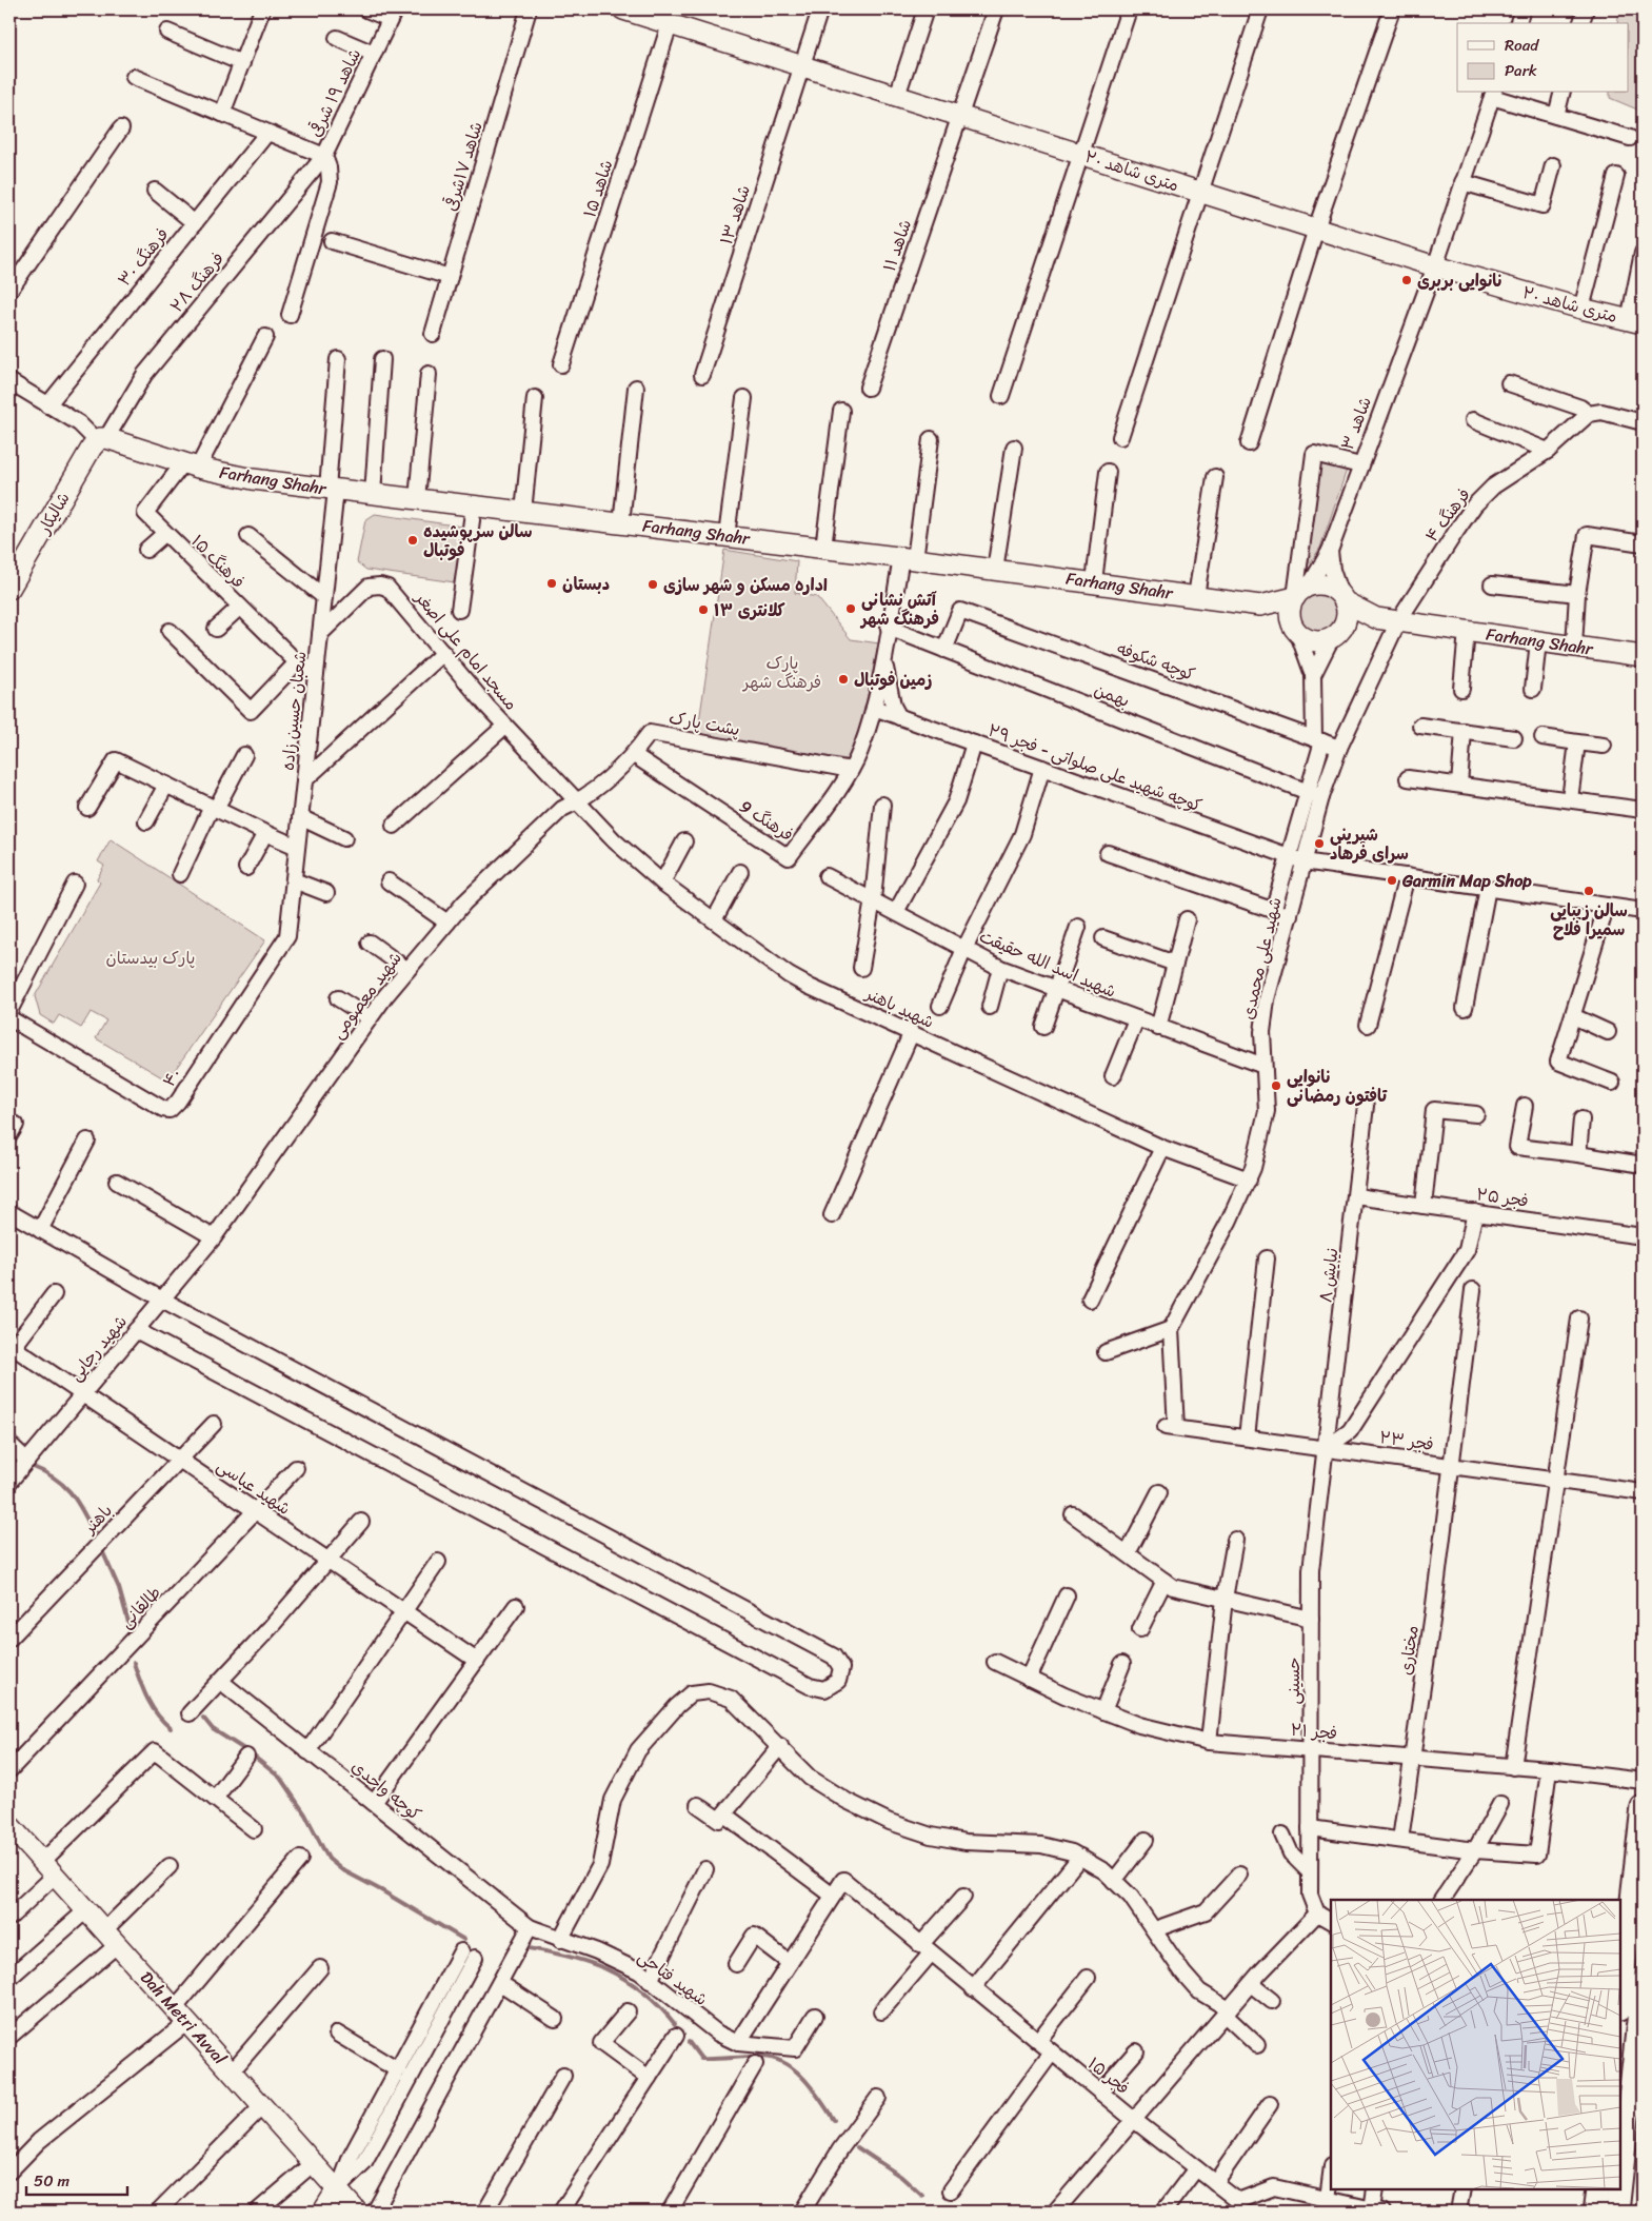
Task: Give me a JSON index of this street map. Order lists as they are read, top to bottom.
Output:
{
  "streets": {
    "main road": [
      "۲۰ متری شاهد",
      "Farhang Shahr",
      "شالیکار",
      "Dah Metri Avval"
    ],
    "street": [
      "شاهد ۱۹ شرقی",
      "شاهد ۱۷شرقی",
      "شاهد ۱۵",
      "شاهد ۱۳",
      "شاهد ۱۱",
      "فرهنگ ۳۰",
      "فرهنگ ۲۸",
      "شاهد ۳",
      "فرهنگ ۴",
      "فرهنگ ۱۵",
      "مسجد امام علی اصغر",
      "کوچه شکوفه",
      "بهمن",
      "شعبان حسین زاده",
      "پشت پارک",
      "کوچه شهید علی صلواتی - فجر ۲۹",
      "فرهنگ 9",
      "شهید علی محمدی",
      "شهید اسد الله حقیقت",
      "شهید معصومی",
      "شهید باهنر",
      "۴۰",
      "فجر ۲۵",
      "نیایش ۸",
      "شهید رجایی",
      "فجر ۲۳",
      "شهید عباسی",
      "باهنر",
      "طالقانی",
      "مختاری",
      "حسینی",
      "فجر ۲۱",
      "كوچه واحدي",
      "شهید فتاحی",
      "فجر ۱۵"
    ]
  },
  "crossings": [
    ["شاهد ۱۹ شرقی", "فرهنگ ۲۸"],
    ["۲۰ متری شاهد", "شاهد ۱۵"],
    ["۲۰ متری شاهد", "شاهد ۱۳"],
    ["۲۰ متری شاهد", "شاهد ۱۱"],
    ["۲۰ متری شاهد", "شاهد ۳"],
    ["فرهنگ ۲۸", "Farhang Shahr"],
    ["فرهنگ ۲۸", "شالیکار"],
    ["شاهد ۳", "Farhang Shahr"],
    ["Farhang Shahr", "شالیکار"],
    ["Farhang Shahr", "فرهنگ ۴"],
    ["Farhang Shahr", "فرهنگ ۱۵"],
    ["Farhang Shahr", "شعبان حسین زاده"],
    ["Farhang Shahr", "شهید علی محمدی"],
    ["فرهنگ ۴", "شهید علی محمدی"],
    ["فرهنگ ۱۵", "شعبان حسین زاده"],
    ["مسجد امام علی اصغر", "شعبان حسین زاده"],
    ["مسجد امام علی اصغر", "پشت پارک"],
    ["مسجد امام علی اصغر", "شهید معصومی"],
    ["مسجد امام علی اصغر", "شهید باهنر"],
    ["کوچه شکوفه", "بهمن"],
    ["کوچه شکوفه", "شهید علی محمدی"],
    ["بهمن", "شهید علی محمدی"],
    ["شعبان حسین زاده", "۴۰"],
    ["پشت پارک", "فرهنگ 9"],
    ["پشت پارک", "شهید معصومی"],
    ["پشت پارک", "شهید باهنر"],
    ["کوچه شهید علی صلواتی - فجر ۲۹", "شهید علی محمدی"],
    ["شهید علی محمدی", "شهید اسد الله حقیقت"],
    ["شهید علی محمدی", "شهید باهنر"],
    ["شهید علی محمدی", "فجر ۲۳"],
    ["شهید معصومی", "شهید باهنر"],
    ["شهید معصومی", "شهید رجایی"],
    ["فجر ۲۵", "نیایش ۸"],
    ["نیایش ۸", "فجر ۲۳"],
    ["نیایش ۸", "حسینی"],
    ["شهید رجایی", "شهید عباسی"],
    ["فجر ۲۳", "مختاری"],
    ["فجر ۲۳", "حسینی"],
    ["شهید عباسی", "باهنر"],
    ["شهید عباسی", "طالقانی"],
    ["مختاری", "فجر ۲۱"],
    ["حسینی", "فجر ۲۱"],
    ["كوچه واحدي", "شهید فتاحی"]
  ],
  "parks": ["پارک فرهنگ شهر", "پارک بیدستان"],
  "places": [
    "نانوایی بربری",
    "سالن سرپوشیده فوتبال",
    "دبستان",
    "اداره مسکن و شهر سازی",
    "آتش نشانی فرهنگ شهر",
    "کلانتری ۱۳",
    "زمین فوتبال",
    "شیرینی سرای فرهاد",
    "Garmin Map Shop",
    "سالن زیبایی سمیرا فلاح",
    "نانوایی تافتون رمضانی"
  ],
  "legend": ["Road", "Park"],
  "scale_bar": "50 m"
}
